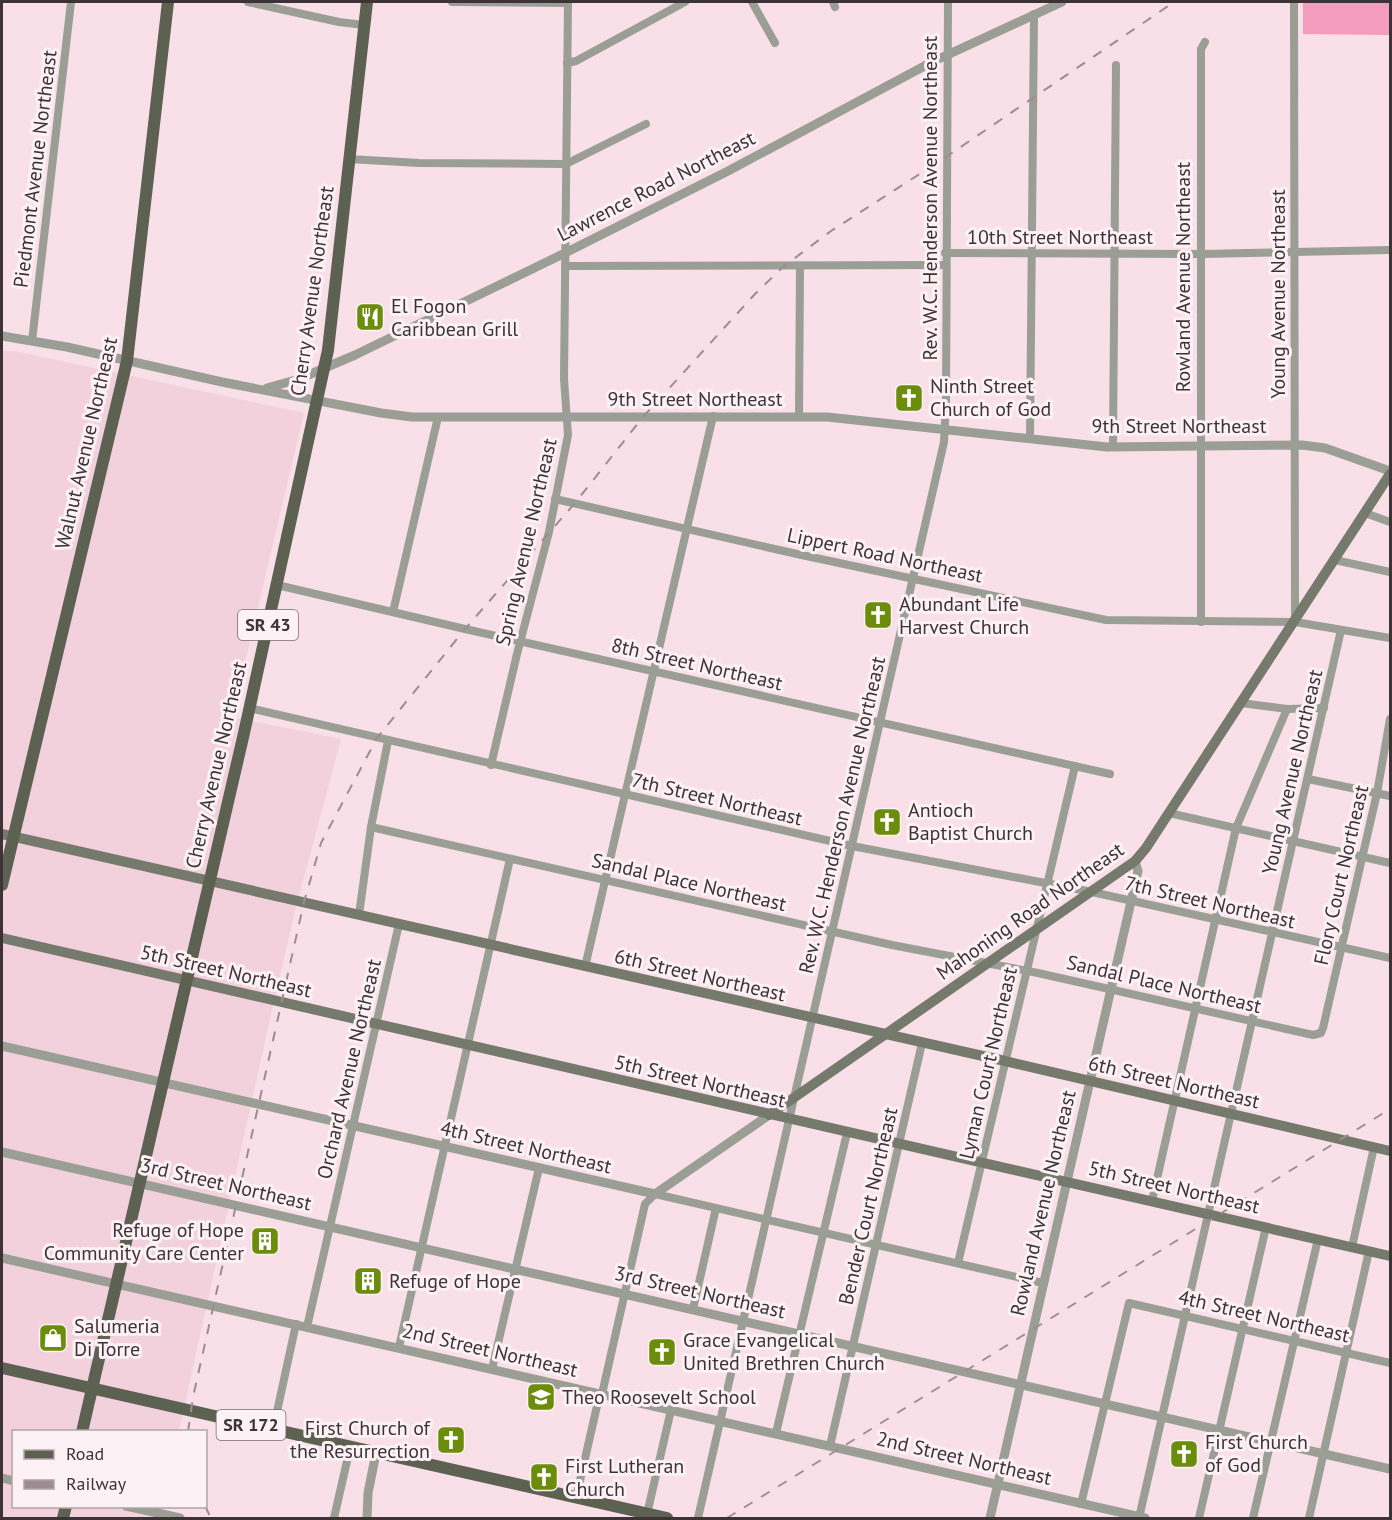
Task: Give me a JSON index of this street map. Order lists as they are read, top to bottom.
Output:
{
  "streets": {
    "main road": [
      "Cherry Avenue Northeast",
      "Walnut Avenue Northeast",
      "SR 43",
      "Mahoning Road Northeast",
      "5th Street Northeast",
      "6th Street Northeast",
      "SR 172"
    ],
    "street": [
      "Piedmont Avenue Northeast",
      "Lawrence Road Northeast",
      "Rev. W.C. Henderson Avenue Northeast",
      "10th Street Northeast",
      "Rowland Avenue Northeast",
      "Young Avenue Northeast",
      "9th Street Northeast",
      "Spring Avenue Northeast",
      "Lippert Road Northeast",
      "8th Street Northeast",
      "7th Street Northeast",
      "Flory Court Northeast",
      "Sandal Place Northeast",
      "Lyman Court Northeast",
      "Orchard Avenue Northeast",
      "4th Street Northeast",
      "3rd Street Northeast",
      "Bender Court Northeast",
      "2nd Street Northeast"
    ]
  },
  "crossings": [
    ["Piedmont Avenue Northeast", "9th Street Northeast"],
    ["Lawrence Road Northeast", "Rev. W.C. Henderson Avenue Northeast"],
    ["Lawrence Road Northeast", "Cherry Avenue Northeast"],
    ["Lawrence Road Northeast", "9th Street Northeast"],
    ["Lawrence Road Northeast", "Spring Avenue Northeast"],
    ["Rev. W.C. Henderson Avenue Northeast", "10th Street Northeast"],
    ["Rev. W.C. Henderson Avenue Northeast", "9th Street Northeast"],
    ["Rev. W.C. Henderson Avenue Northeast", "Lippert Road Northeast"],
    ["Rev. W.C. Henderson Avenue Northeast", "8th Street Northeast"],
    ["Rev. W.C. Henderson Avenue Northeast", "7th Street Northeast"],
    ["Rev. W.C. Henderson Avenue Northeast", "Sandal Place Northeast"],
    ["Rev. W.C. Henderson Avenue Northeast", "Mahoning Road Northeast"],
    ["Rev. W.C. Henderson Avenue Northeast", "5th Street Northeast"],
    ["Rev. W.C. Henderson Avenue Northeast", "6th Street Northeast"],
    ["Rev. W.C. Henderson Avenue Northeast", "4th Street Northeast"],
    ["Rev. W.C. Henderson Avenue Northeast", "3rd Street Northeast"],
    ["Rev. W.C. Henderson Avenue Northeast", "2nd Street Northeast"],
    ["10th Street Northeast", "Rowland Avenue Northeast"],
    ["10th Street Northeast", "Young Avenue Northeast"],
    ["10th Street Northeast", "Spring Avenue Northeast"],
    ["Rowland Avenue Northeast", "9th Street Northeast"],
    ["Rowland Avenue Northeast", "Lippert Road Northeast"],
    ["Rowland Avenue Northeast", "7th Street Northeast"],
    ["Rowland Avenue Northeast", "Sandal Place Northeast"],
    ["Rowland Avenue Northeast", "Mahoning Road Northeast"],
    ["Rowland Avenue Northeast", "5th Street Northeast"],
    ["Rowland Avenue Northeast", "6th Street Northeast"],
    ["Rowland Avenue Northeast", "4th Street Northeast"],
    ["Rowland Avenue Northeast", "3rd Street Northeast"],
    ["Rowland Avenue Northeast", "2nd Street Northeast"],
    ["Cherry Avenue Northeast", "9th Street Northeast"],
    ["Cherry Avenue Northeast", "SR 43"],
    ["Cherry Avenue Northeast", "8th Street Northeast"],
    ["Cherry Avenue Northeast", "7th Street Northeast"],
    ["Cherry Avenue Northeast", "5th Street Northeast"],
    ["Cherry Avenue Northeast", "6th Street Northeast"],
    ["Cherry Avenue Northeast", "4th Street Northeast"],
    ["Cherry Avenue Northeast", "3rd Street Northeast"],
    ["Cherry Avenue Northeast", "2nd Street Northeast"],
    ["Cherry Avenue Northeast", "SR 172"],
    ["Young Avenue Northeast", "9th Street Northeast"],
    ["Young Avenue Northeast", "Lippert Road Northeast"],
    ["Young Avenue Northeast", "7th Street Northeast"],
    ["Young Avenue Northeast", "Sandal Place Northeast"],
    ["Young Avenue Northeast", "Mahoning Road Northeast"],
    ["Young Avenue Northeast", "5th Street Northeast"],
    ["Young Avenue Northeast", "6th Street Northeast"],
    ["Young Avenue Northeast", "4th Street Northeast"],
    ["Young Avenue Northeast", "3rd Street Northeast"],
    ["Young Avenue Northeast", "2nd Street Northeast"],
    ["9th Street Northeast", "Walnut Avenue Northeast"],
    ["9th Street Northeast", "Spring Avenue Northeast"],
    ["9th Street Northeast", "Mahoning Road Northeast"],
    ["Walnut Avenue Northeast", "6th Street Northeast"],
    ["Spring Avenue Northeast", "Lippert Road Northeast"],
    ["Spring Avenue Northeast", "8th Street Northeast"],
    ["Spring Avenue Northeast", "7th Street Northeast"],
    ["Lippert Road Northeast", "Mahoning Road Northeast"],
    ["SR 43", "SR 172"],
    ["8th Street Northeast", "Lyman Court Northeast"],
    ["7th Street Northeast", "Flory Court Northeast"],
    ["7th Street Northeast", "Mahoning Road Northeast"],
    ["7th Street Northeast", "Lyman Court Northeast"],
    ["Flory Court Northeast", "Sandal Place Northeast"],
    ["Sandal Place Northeast", "Mahoning Road Northeast"],
    ["Sandal Place Northeast", "Lyman Court Northeast"],
    ["Mahoning Road Northeast", "5th Street Northeast"],
    ["Mahoning Road Northeast", "6th Street Northeast"],
    ["Mahoning Road Northeast", "Lyman Court Northeast"],
    ["Mahoning Road Northeast", "4th Street Northeast"],
    ["5th Street Northeast", "Lyman Court Northeast"],
    ["5th Street Northeast", "Orchard Avenue Northeast"],
    ["5th Street Northeast", "Bender Court Northeast"],
    ["6th Street Northeast", "Lyman Court Northeast"],
    ["6th Street Northeast", "Orchard Avenue Northeast"],
    ["6th Street Northeast", "Bender Court Northeast"],
    ["Lyman Court Northeast", "4th Street Northeast"],
    ["Orchard Avenue Northeast", "4th Street Northeast"],
    ["Orchard Avenue Northeast", "3rd Street Northeast"],
    ["Orchard Avenue Northeast", "2nd Street Northeast"],
    ["4th Street Northeast", "3rd Street Northeast"],
    ["4th Street Northeast", "Bender Court Northeast"],
    ["3rd Street Northeast", "Bender Court Northeast"],
    ["Bender Court Northeast", "2nd Street Northeast"]
  ],
  "places": {
    "restaurant": ["El Fogon Caribbean Grill"],
    "church": [
      "Ninth Street Church of God",
      "Abundant Life Harvest Church",
      "Antioch Baptist Church",
      "Grace Evangelical United Brethren Church",
      "First Church of the Resurrection",
      "First Church of God",
      "First Lutheran Church"
    ],
    "building": ["Refuge of Hope Community Care Center", "Refuge of Hope"],
    "shop": ["Salumeria Di Torre"],
    "school or university": ["Theo Roosevelt School"]
  },
  "legend": ["Road", "Railway"]
}
